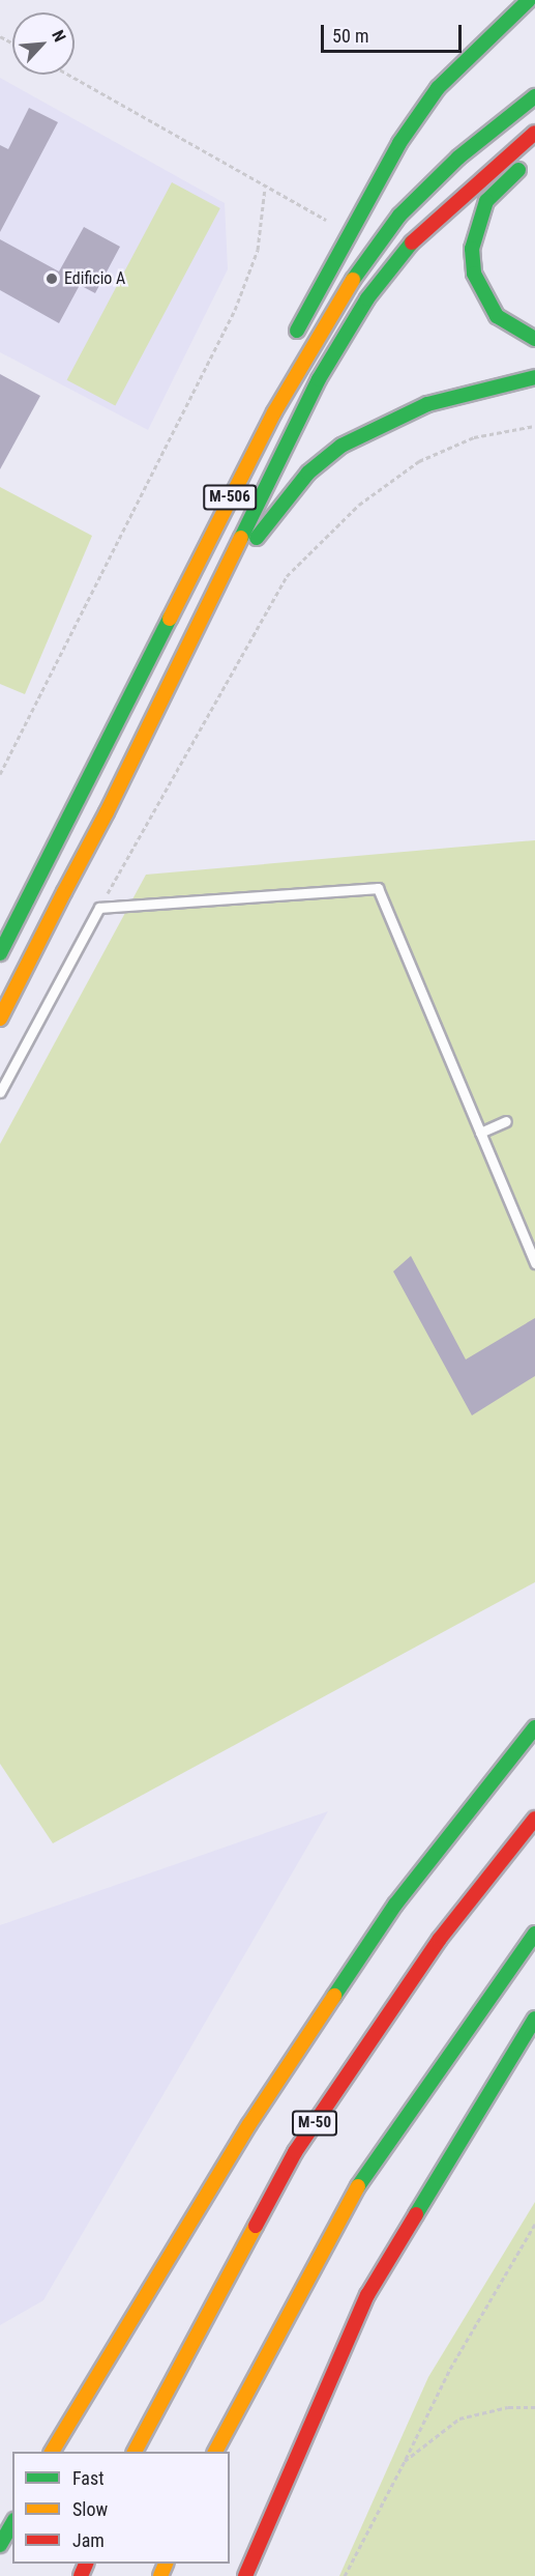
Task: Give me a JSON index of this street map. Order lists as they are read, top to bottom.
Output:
{
  "streets": {
    "main road": ["M-506", "M-50"]
  },
  "places": ["Edificio A"],
  "legend": ["Fast", "Slow", "Jam"],
  "scale_bar": "50 m",
  "north": "top right"
}
